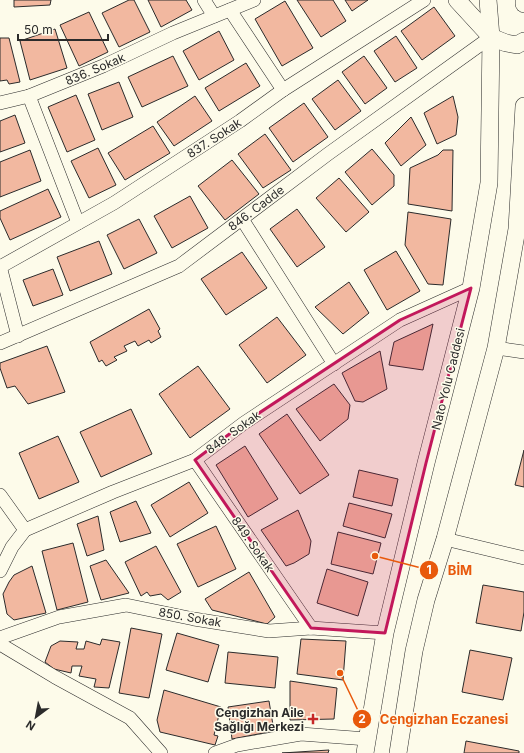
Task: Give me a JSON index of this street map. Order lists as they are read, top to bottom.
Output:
{
  "streets": {
    "main road": ["Nato Yolu Caddesi"],
    "street": [
      "836. Sokak",
      "837. Sokak",
      "846. Cadde",
      "848. Sokak",
      "849. Sokak",
      "850. Sokak"
    ]
  },
  "crossings": [
    ["846. Cadde", "Nato Yolu Caddesi"],
    ["Nato Yolu Caddesi", "848. Sokak"],
    ["Nato Yolu Caddesi", "850. Sokak"],
    ["848. Sokak", "849. Sokak"],
    ["849. Sokak", "850. Sokak"]
  ],
  "places": {
    "other": ["BİM", "Cengizhan Eczanesi"],
    "health": ["Cengizhan Aile Sağlığı Merkezi"]
  },
  "scale_bar": "50 m",
  "north": "bottom left"
}
